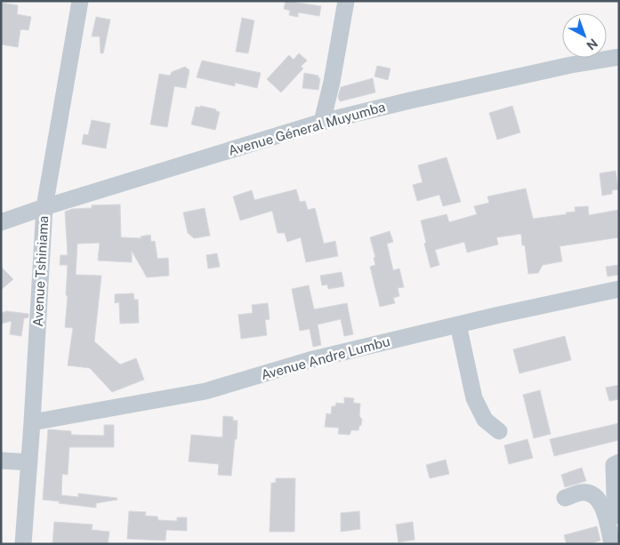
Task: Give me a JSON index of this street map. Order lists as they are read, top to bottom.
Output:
{
  "streets": {
    "street": ["Avenue Géneral Muyumba", "Avenue Tshiniama", "Avenue Andre Lumbu"]
  },
  "crossings": [
    ["Avenue Géneral Muyumba", "Avenue Tshiniama"],
    ["Avenue Tshiniama", "Avenue Andre Lumbu"]
  ],
  "north": "bottom right"
}
